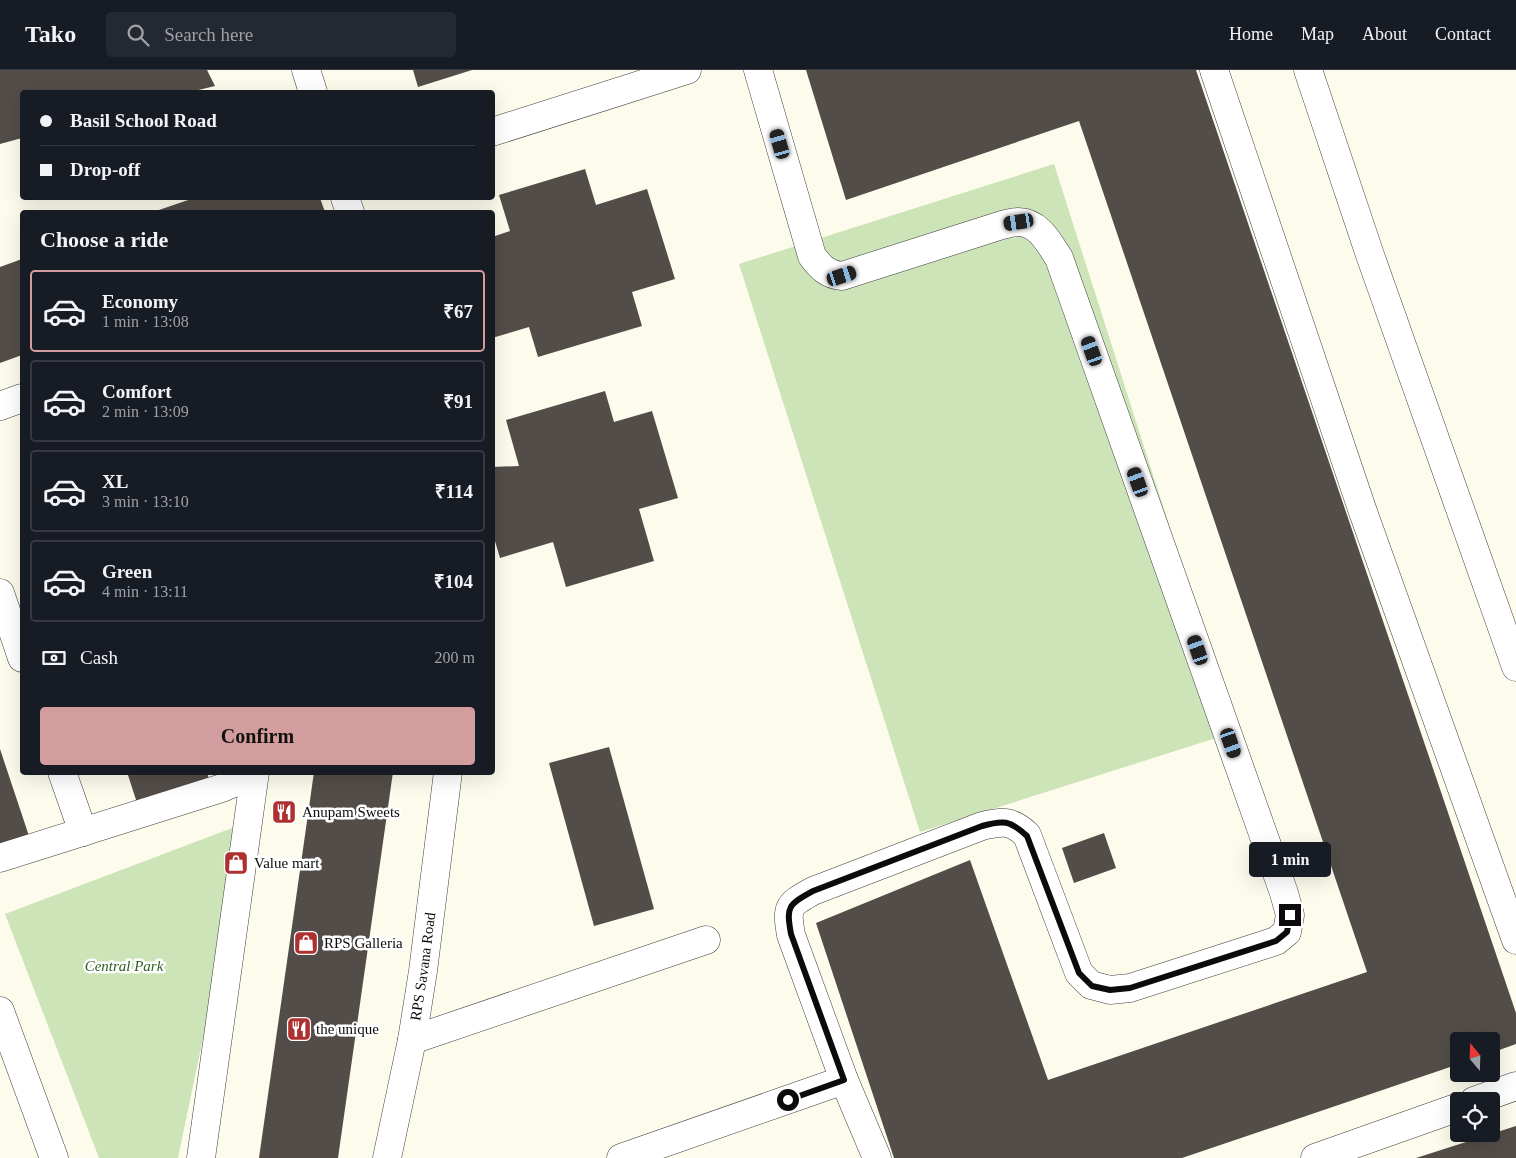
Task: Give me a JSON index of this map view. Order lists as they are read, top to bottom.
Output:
{
  "streets": {
    "street": ["RPS Savana Road"]
  },
  "parks": ["Central Park"],
  "places": {
    "restaurant": ["Anupam Sweets", "the unique"],
    "shop": ["Value mart", "RPS Galleria"]
  },
  "north": "top",
  "page": {
    "header": "Tako",
    "search": "Search here",
    "nav": [
      "Home",
      "Map",
      "About",
      "Contact"
    ],
    "banner": ["Basil School Road", "Drop-off"],
    "heading": "Choose a ride",
    "list": [
      {
        "name": "Economy",
        "note": "1 min · 13:08",
        "value": "₹67"
      },
      {
        "name": "Comfort",
        "note": "2 min · 13:09",
        "value": "₹91"
      },
      {
        "name": "XL",
        "note": "3 min · 13:10",
        "value": "₹114"
      },
      {
        "name": "Green",
        "note": "4 min · 13:11",
        "value": "₹104"
      }
    ],
    "pay": ["Cash", "200 m"],
    "buttons": "Confirm",
    "bubble": "1 min"
  }
}
